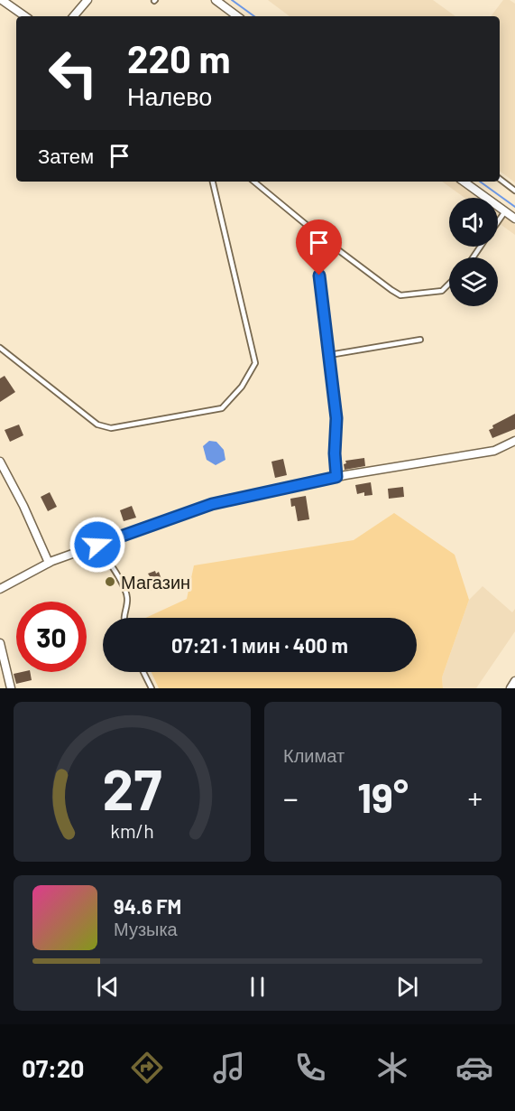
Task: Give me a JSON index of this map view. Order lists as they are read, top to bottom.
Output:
{
  "places": ["Магазин"],
  "page": {
    "turn": ["220 m", "Налево"],
    "then": "Затем",
    "limit": "30",
    "trip": "07:21 · 1 мин · 400 m",
    "tile": "Климат",
    "heat": ["−", "19°", "+"],
    "song": ["94.6 FM", "Музыка"],
    "tabs": "07:20",
    "gauge": ["27", "km/h"]
  }
}
